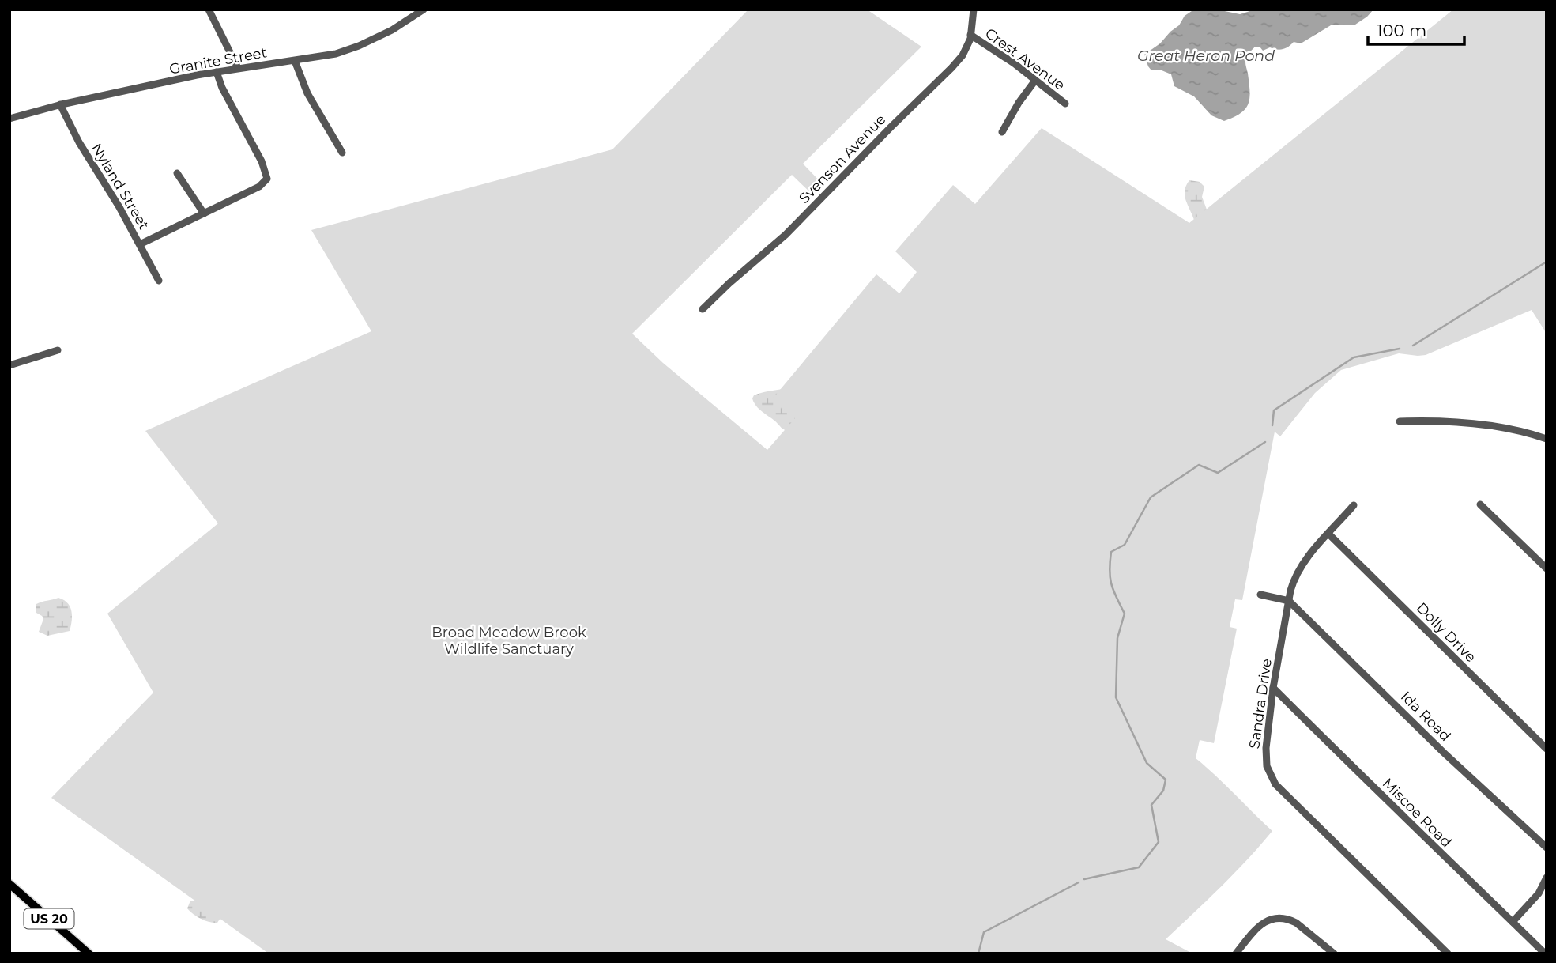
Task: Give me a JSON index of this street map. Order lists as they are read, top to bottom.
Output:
{
  "streets": {
    "main road": ["US 20"],
    "street": [
      "Crest Avenue",
      "Granite Street",
      "Svenson Avenue",
      "Nyland Street",
      "Dolly Drive",
      "Sandra Drive",
      "Ida Road",
      "Miscoe Road"
    ]
  },
  "crossings": [
    ["Crest Avenue", "Svenson Avenue"],
    ["Granite Street", "Nyland Street"],
    ["Dolly Drive", "Sandra Drive"],
    ["Sandra Drive", "Ida Road"],
    ["Sandra Drive", "Miscoe Road"]
  ],
  "water": ["Great Heron Pond"],
  "parks": ["Broad Meadow Brook Wildlife Sanctuary"],
  "scale_bar": "100 m"
}
